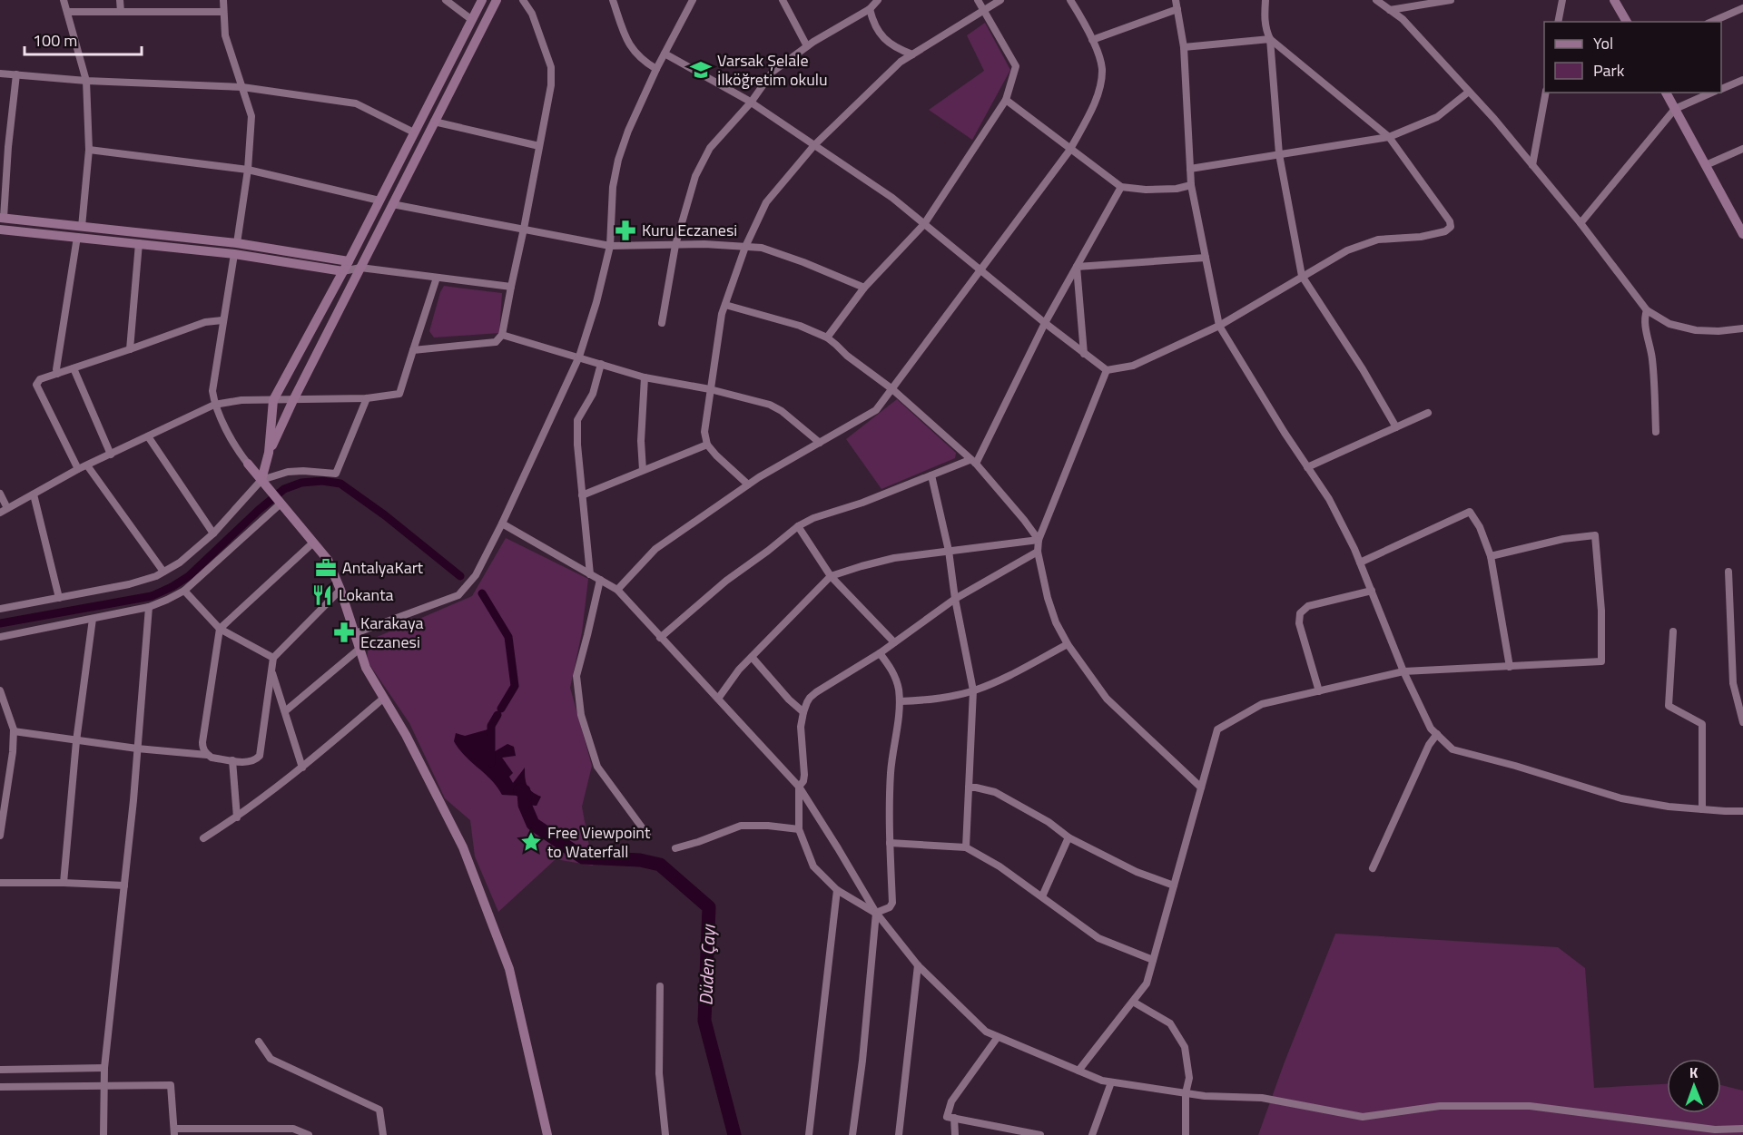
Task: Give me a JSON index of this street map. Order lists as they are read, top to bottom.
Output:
{
  "water": ["Düden Çayı"],
  "places": {
    "school or university": ["Varsak Şelale İlköğretim okulu"],
    "pharmacy": ["Kuru Eczanesi", "Karakaya Eczanesi"],
    "office": ["AntalyaKart"],
    "restaurant": ["Lokanta"],
    "place": ["Free Viewpoint to Waterfall"]
  },
  "legend": ["Yol", "Park"],
  "scale_bar": "100 m",
  "north": "top"
}
